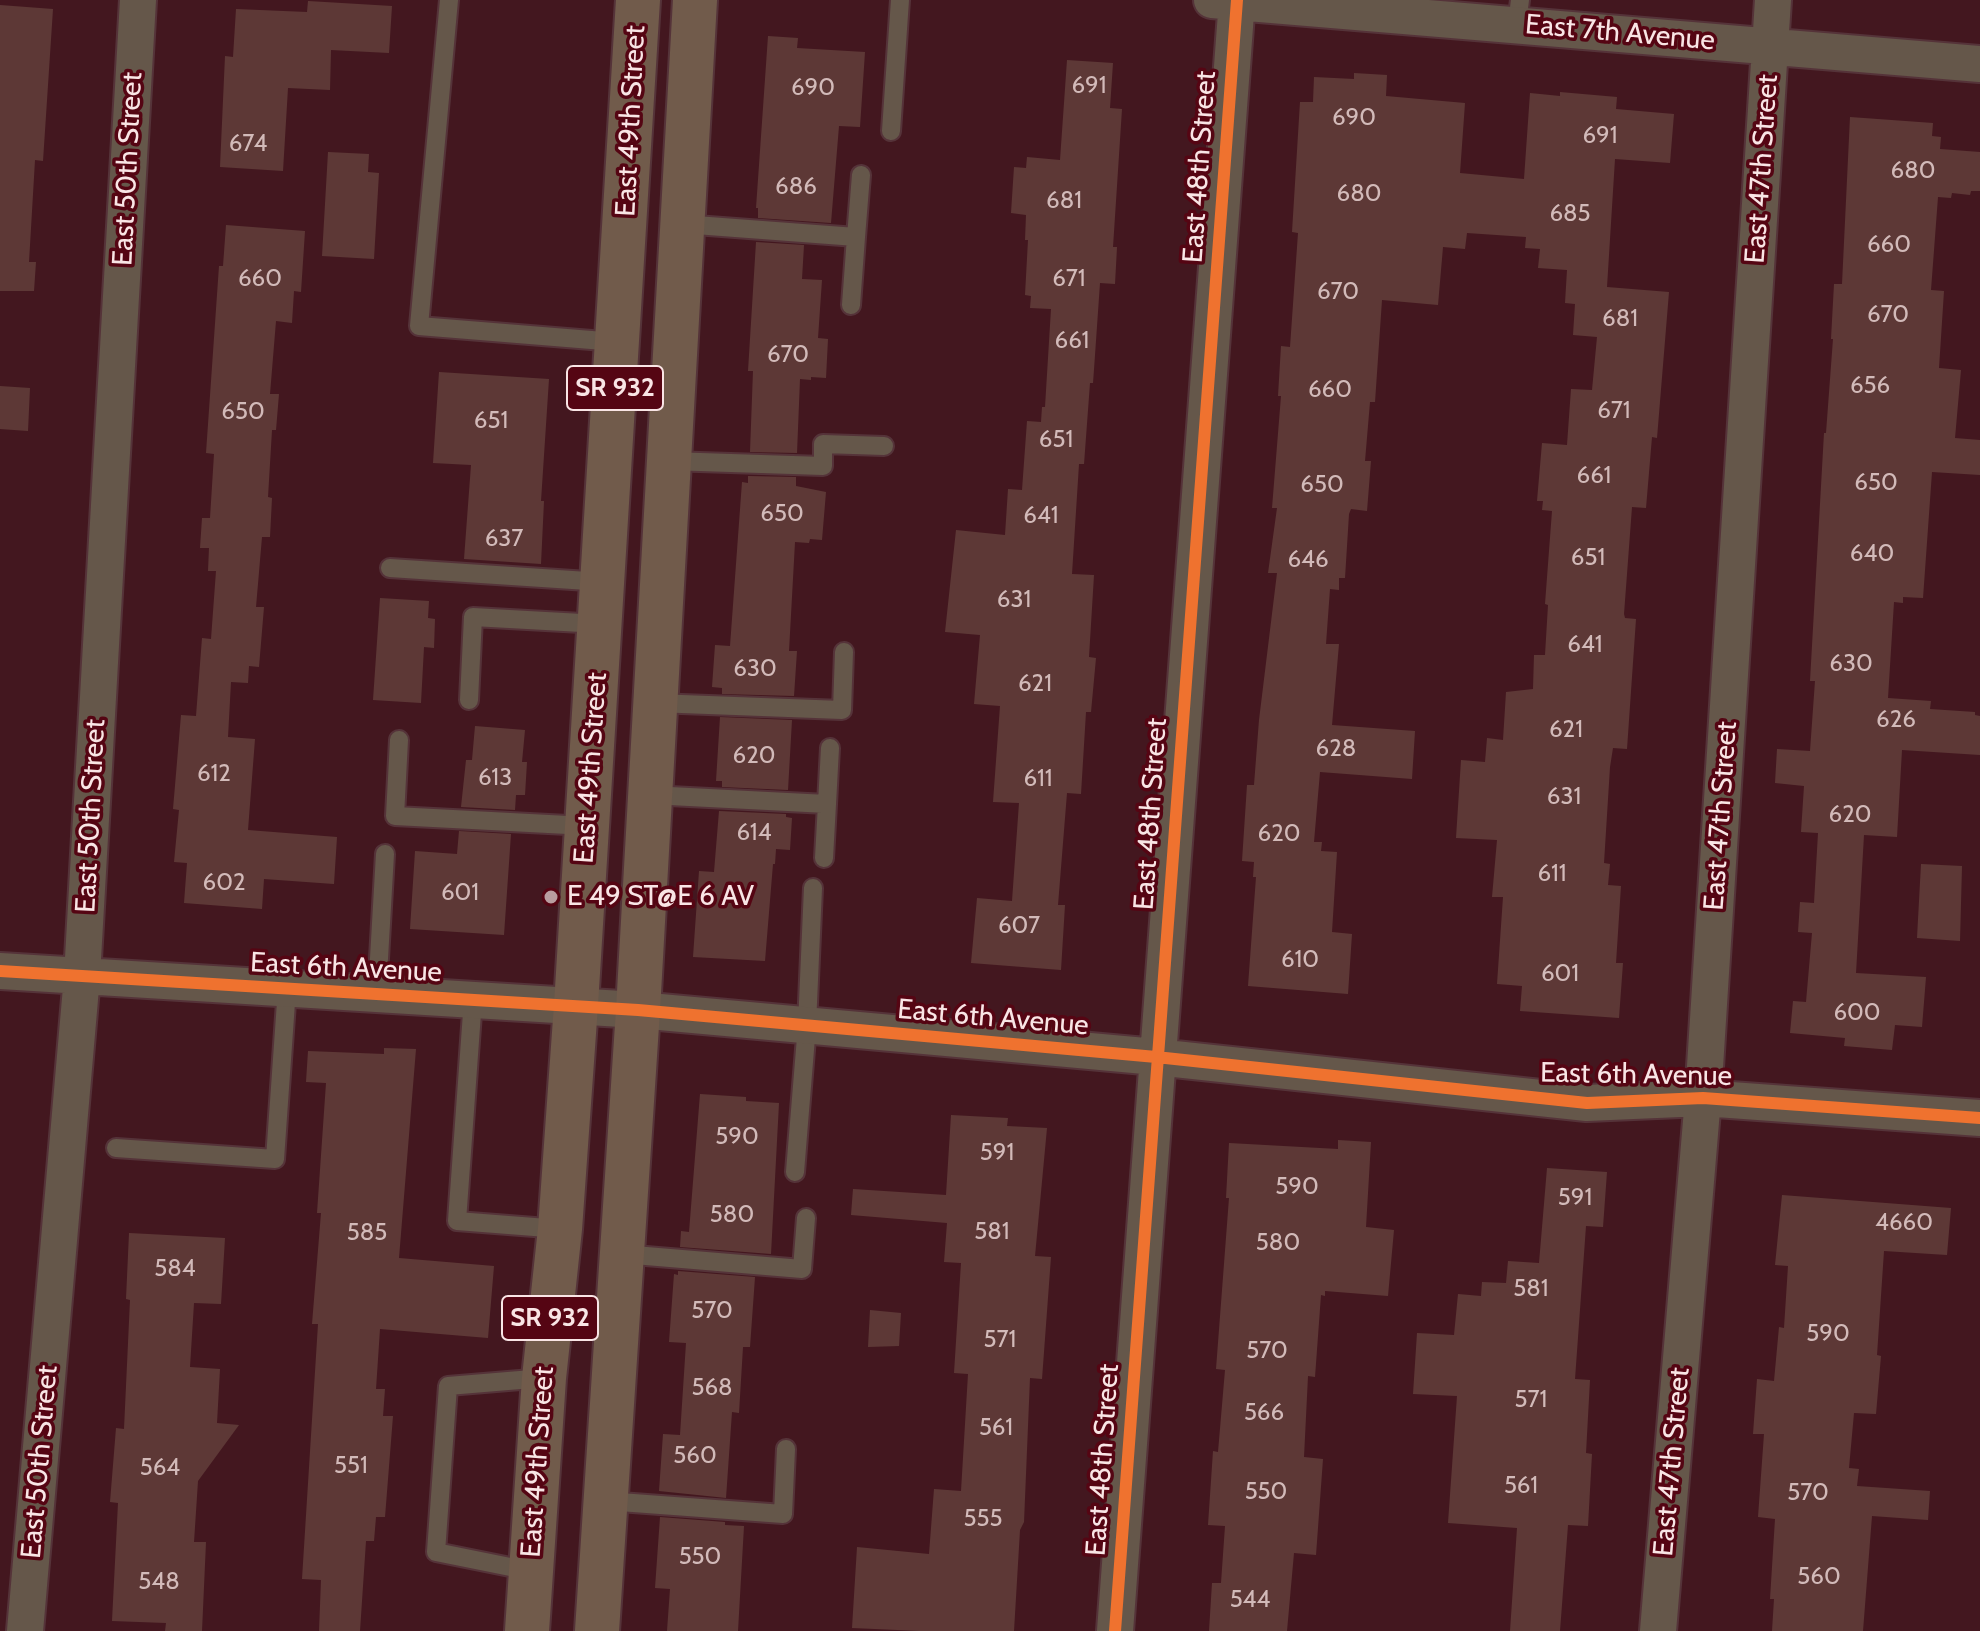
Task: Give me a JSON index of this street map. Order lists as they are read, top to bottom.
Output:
{
  "streets": {
    "main road": ["East 49th Street", "SR 932"],
    "street": [
      "East 7th Avenue",
      "East 48th Street",
      "East 50th Street",
      "East 47th Street",
      "East 6th Avenue"
    ]
  },
  "crossings": [
    ["East 7th Avenue", "East 48th Street"],
    ["East 7th Avenue", "East 47th Street"],
    ["East 49th Street", "East 6th Avenue"],
    ["East 48th Street", "East 6th Avenue"],
    ["East 50th Street", "East 6th Avenue"],
    ["East 47th Street", "East 6th Avenue"]
  ],
  "places": ["E 49 ST@E 6 AV"],
  "house_numbers": [
    "691",
    "690",
    "690",
    "691",
    "674",
    "680",
    "686",
    "680",
    "681",
    "685",
    "660",
    "660",
    "671",
    "670",
    "670",
    "681",
    "661",
    "670",
    "656",
    "660",
    "671",
    "650",
    "651",
    "651",
    "661",
    "650",
    "650",
    "650",
    "641",
    "637",
    "640",
    "651",
    "646",
    "631",
    "641",
    "630",
    "630",
    "621",
    "626",
    "621",
    "628",
    "620",
    "612",
    "613",
    "611",
    "631",
    "620",
    "614",
    "620",
    "611",
    "602",
    "601",
    "607",
    "610",
    "601",
    "600",
    "590",
    "591",
    "590",
    "591",
    "580",
    "4660",
    "581",
    "585",
    "580",
    "584",
    "581",
    "570",
    "590",
    "571",
    "570",
    "568",
    "571",
    "566",
    "561",
    "560",
    "551",
    "564",
    "561",
    "550",
    "570",
    "555",
    "550",
    "560",
    "548",
    "544"
  ]
}
